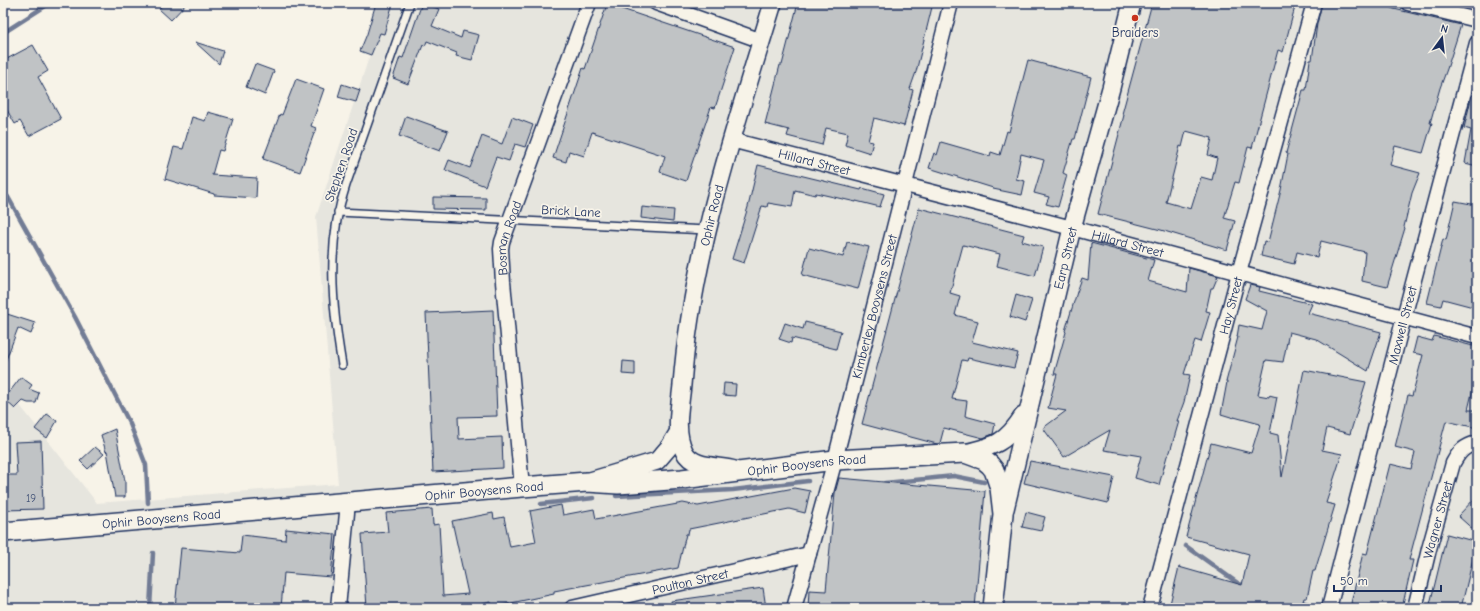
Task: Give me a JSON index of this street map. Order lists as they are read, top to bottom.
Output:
{
  "streets": {
    "main road": ["Ophir Booysens Road"],
    "street": [
      "Hillard Street",
      "Ophir Road",
      "Bosman Road",
      "Earp Street",
      "Hay Street",
      "Kimberley Booysens Street",
      "Maxwell Street",
      "Wagner Street",
      "Poulton Street"
    ],
    "lane": ["Stephen Road", "Brick Lane"]
  },
  "crossings": [
    ["Hillard Street", "Ophir Road"],
    ["Hillard Street", "Earp Street"],
    ["Hillard Street", "Hay Street"],
    ["Hillard Street", "Kimberley Booysens Street"],
    ["Hillard Street", "Maxwell Street"],
    ["Stephen Road", "Brick Lane"],
    ["Brick Lane", "Ophir Road"],
    ["Brick Lane", "Bosman Road"],
    ["Bosman Road", "Ophir Booysens Road"],
    ["Kimberley Booysens Street", "Ophir Booysens Road"],
    ["Kimberley Booysens Street", "Poulton Street"]
  ],
  "places": ["Braiders"],
  "house_numbers": ["19"],
  "scale_bar": "50 m",
  "north": "top"
}
